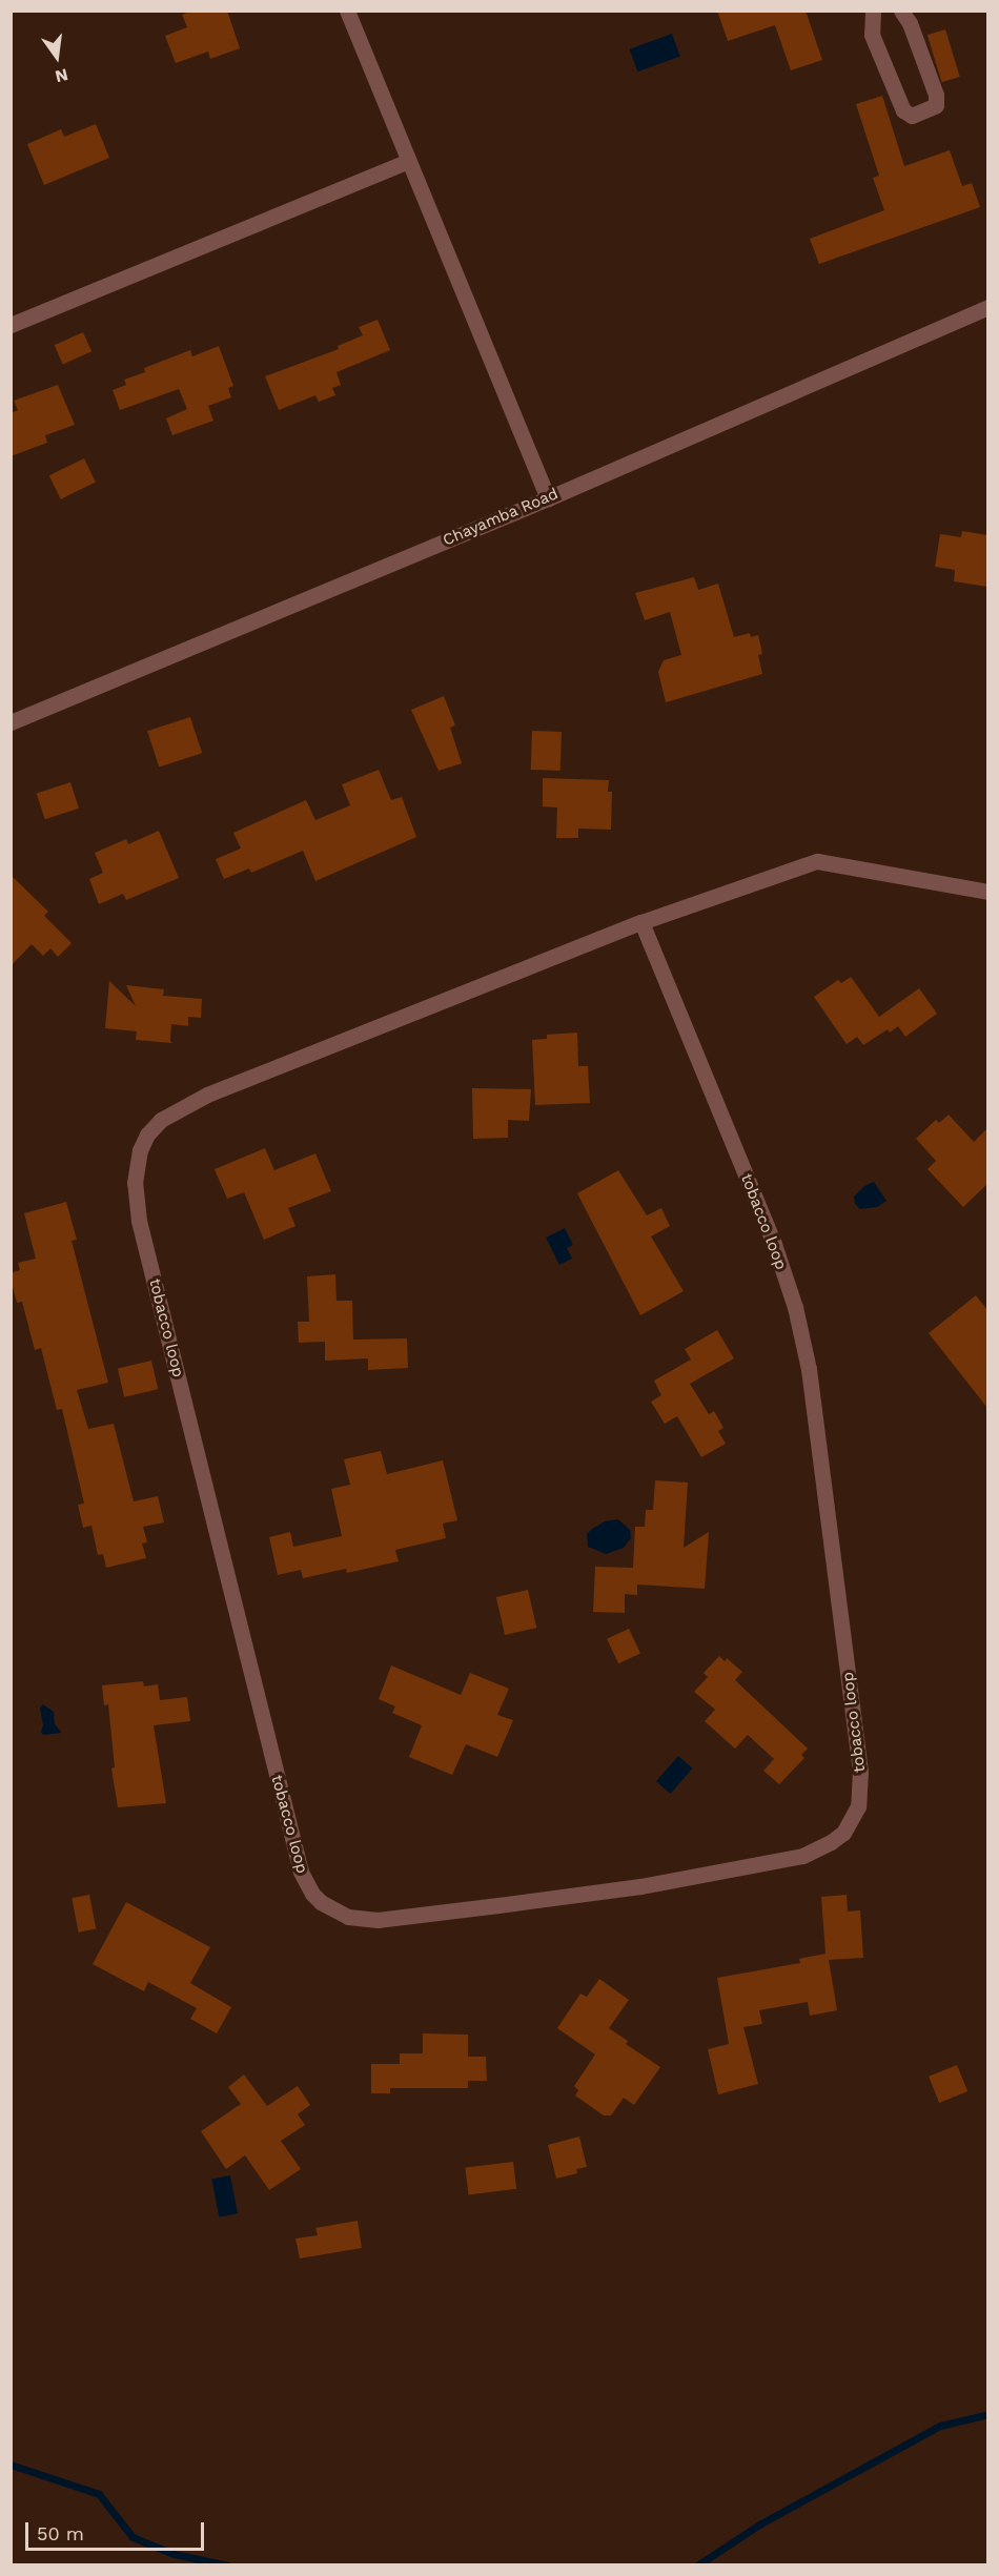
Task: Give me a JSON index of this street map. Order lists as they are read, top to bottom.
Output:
{
  "streets": {
    "street": ["Chayamba Road", "tobacco loop"]
  },
  "scale_bar": "50 m",
  "north": "bottom"
}
